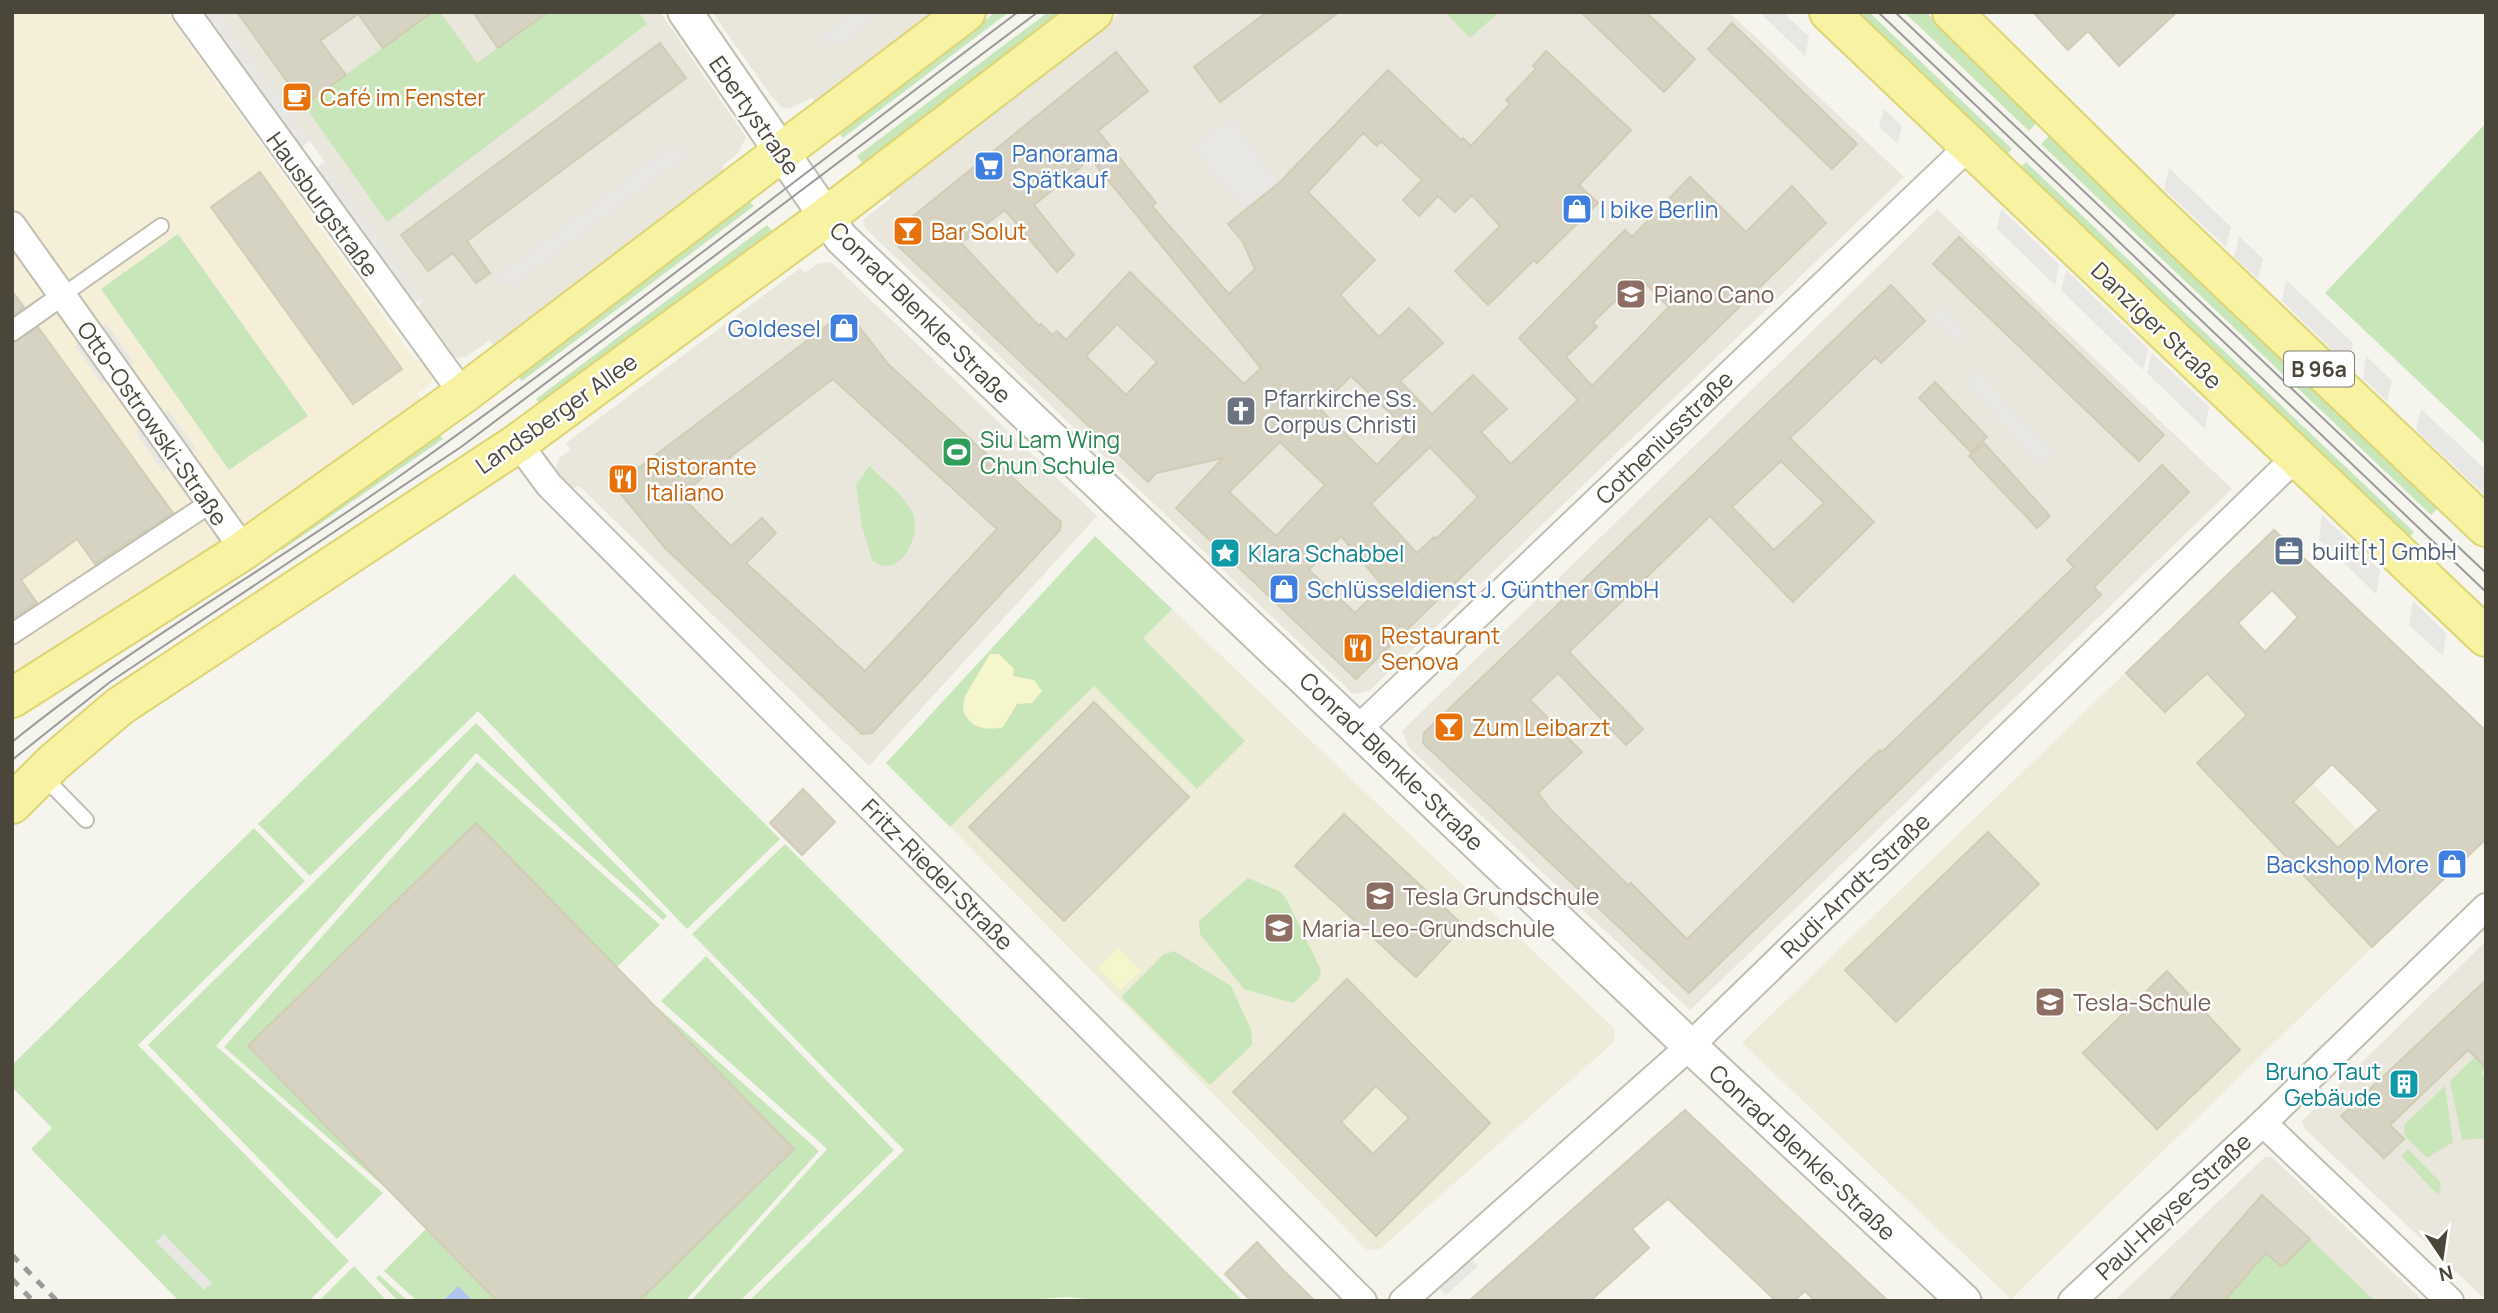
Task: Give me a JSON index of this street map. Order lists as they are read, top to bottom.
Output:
{
  "streets": {
    "main road": ["Danziger Straße", "B 96a", "Landsberger Allee"],
    "street": [
      "Ebertystraße",
      "Hausburgstraße",
      "Conrad-Blenkle-Straße",
      "Otto-Ostrowski-Straße",
      "Cotheniusstraße",
      "Fritz-Riedel-Straße",
      "Rudi-Arndt-Straße",
      "Paul-Heyse-Straße"
    ]
  },
  "crossings": [
    ["Ebertystraße", "Conrad-Blenkle-Straße"],
    ["Ebertystraße", "Landsberger Allee"],
    ["Conrad-Blenkle-Straße", "Landsberger Allee"],
    ["Conrad-Blenkle-Straße", "Cotheniusstraße"],
    ["Conrad-Blenkle-Straße", "Rudi-Arndt-Straße"],
    ["Danziger Straße", "Cotheniusstraße"],
    ["Danziger Straße", "Rudi-Arndt-Straße"],
    ["Landsberger Allee", "Fritz-Riedel-Straße"]
  ],
  "places": {
    "cafe": ["Café im Fenster"],
    "supermarket": ["Panorama Spätkauf"],
    "shop": [
      "I bike Berlin",
      "Goldesel",
      "Schlüsseldienst J. Günther GmbH",
      "Backshop More"
    ],
    "bar": ["Bar Solut", "Zum Leibarzt"],
    "school or university": [
      "Piano Cano",
      "Tesla Grundschule",
      "Maria-Leo-Grundschule",
      "Tesla-Schule"
    ],
    "church": ["Pfarrkirche Ss. Corpus Christi"],
    "sports": ["Siu Lam Wing Chun Schule"],
    "restaurant": ["Ristorante Italiano", "Restaurant Senova"],
    "office": ["built[t] GmbH"],
    "place": ["Klara Schabbel"],
    "building": ["Bruno Taut Gebäude"]
  },
  "north": "bottom"
}
